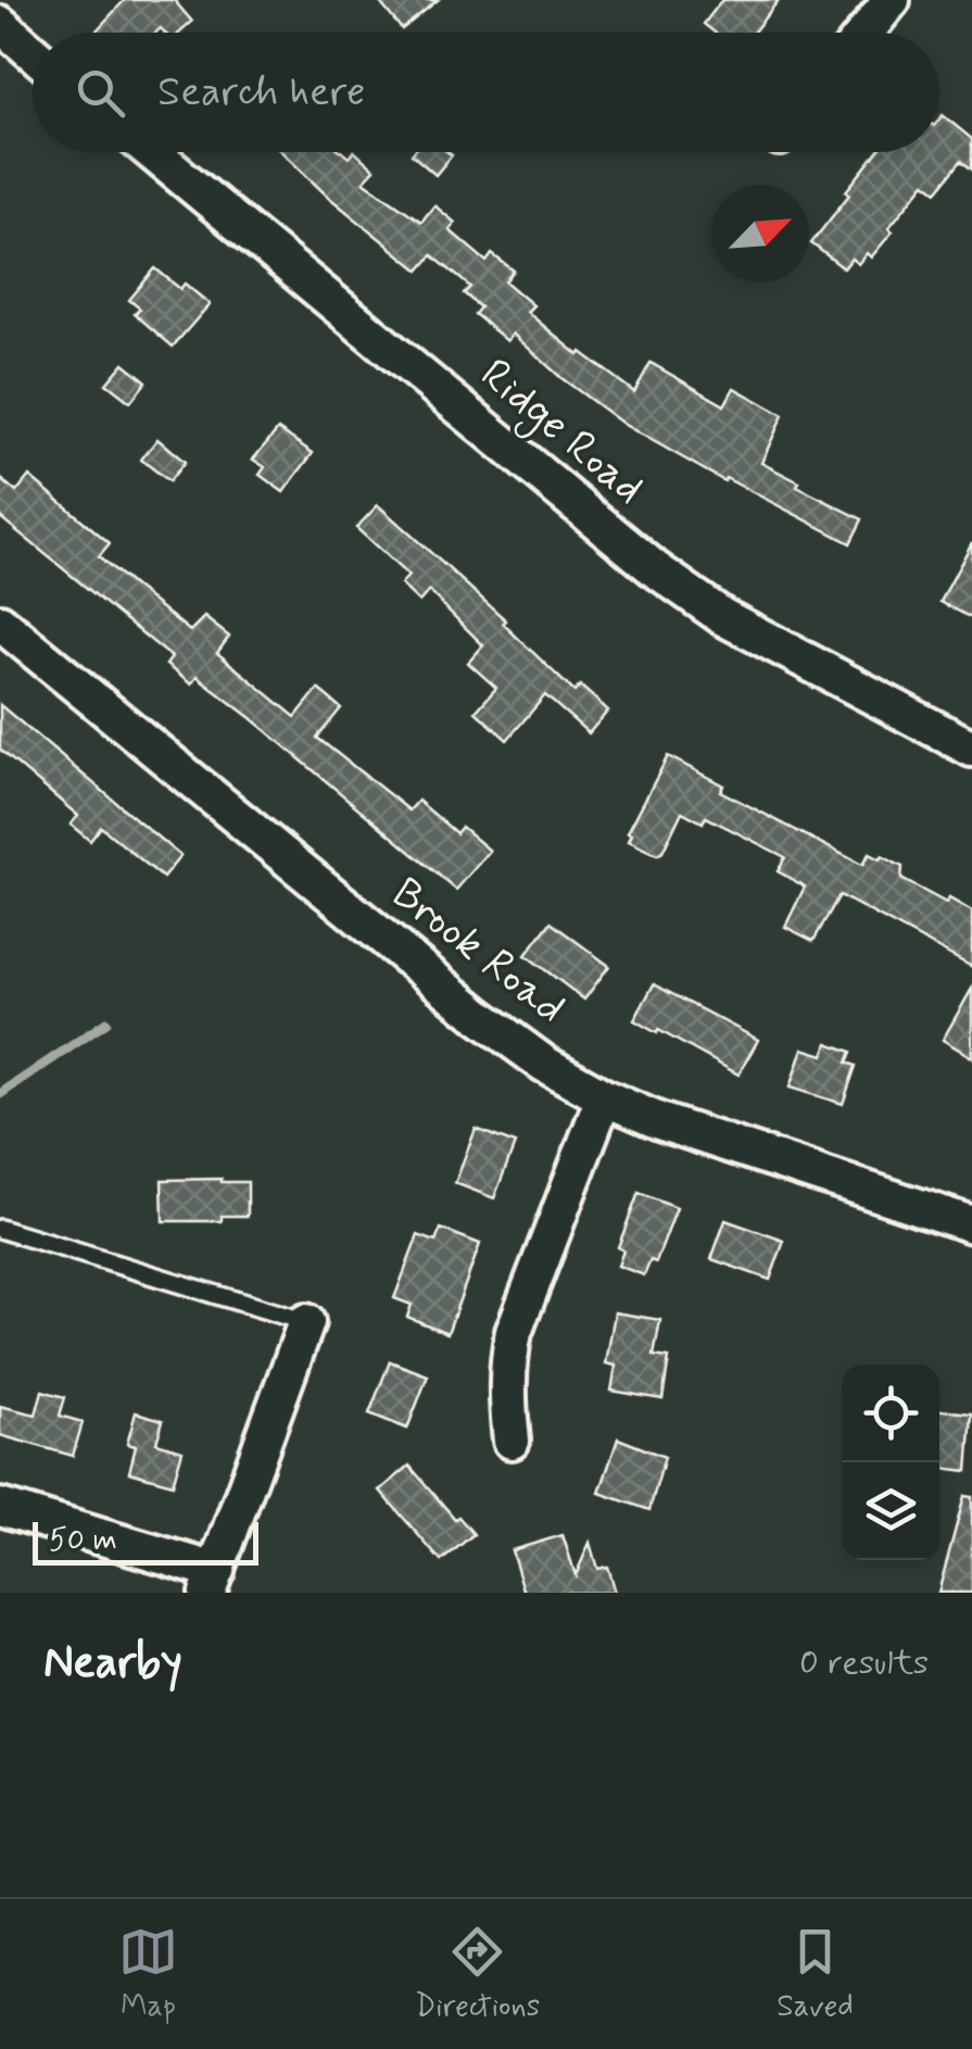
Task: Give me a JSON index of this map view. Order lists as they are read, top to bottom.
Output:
{
  "streets": {
    "street": ["Ridge Road", "Brook Road"]
  },
  "scale_bar": "50 m",
  "north": "top right",
  "page": {
    "search": "Search here",
    "scale": "50 m",
    "heading": ["Nearby", "0 results"],
    "nav": ["Map", "Directions", "Saved"]
  }
}
